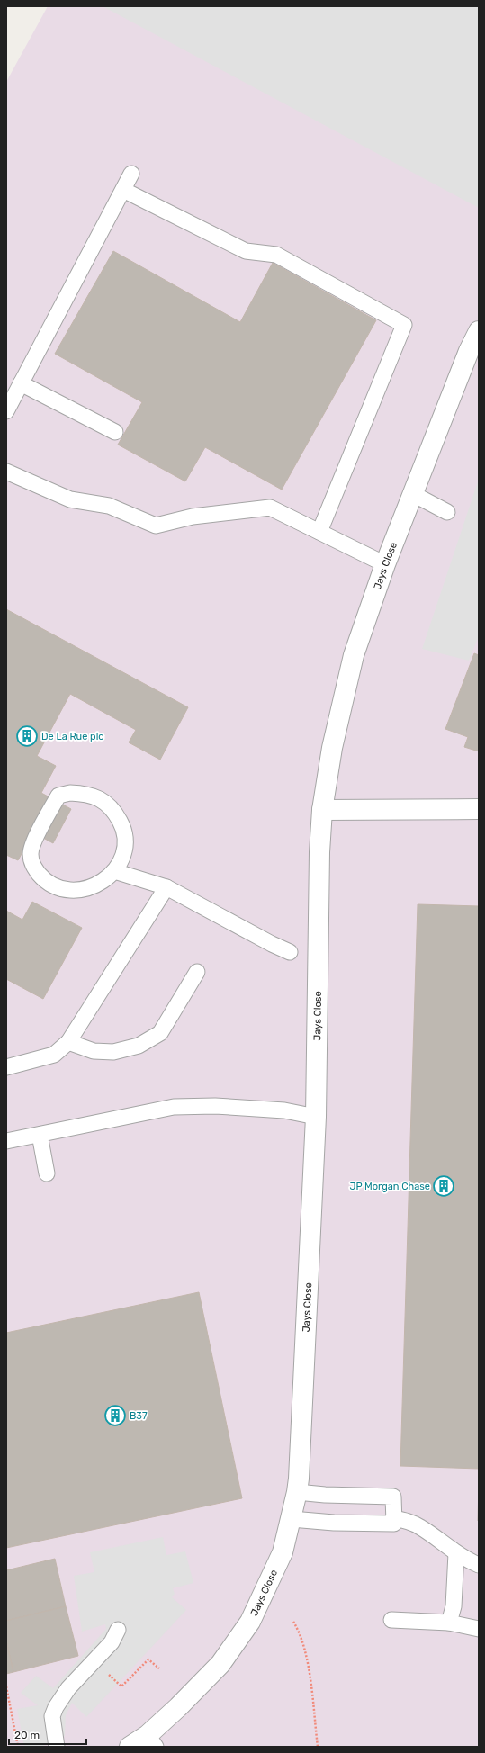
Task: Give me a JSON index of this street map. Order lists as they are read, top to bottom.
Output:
{
  "streets": {
    "street": ["Jays Close"]
  },
  "places": {
    "building": ["De La Rue plc", "JP Morgan Chase", "B37"]
  },
  "scale_bar": "20 m"
}
